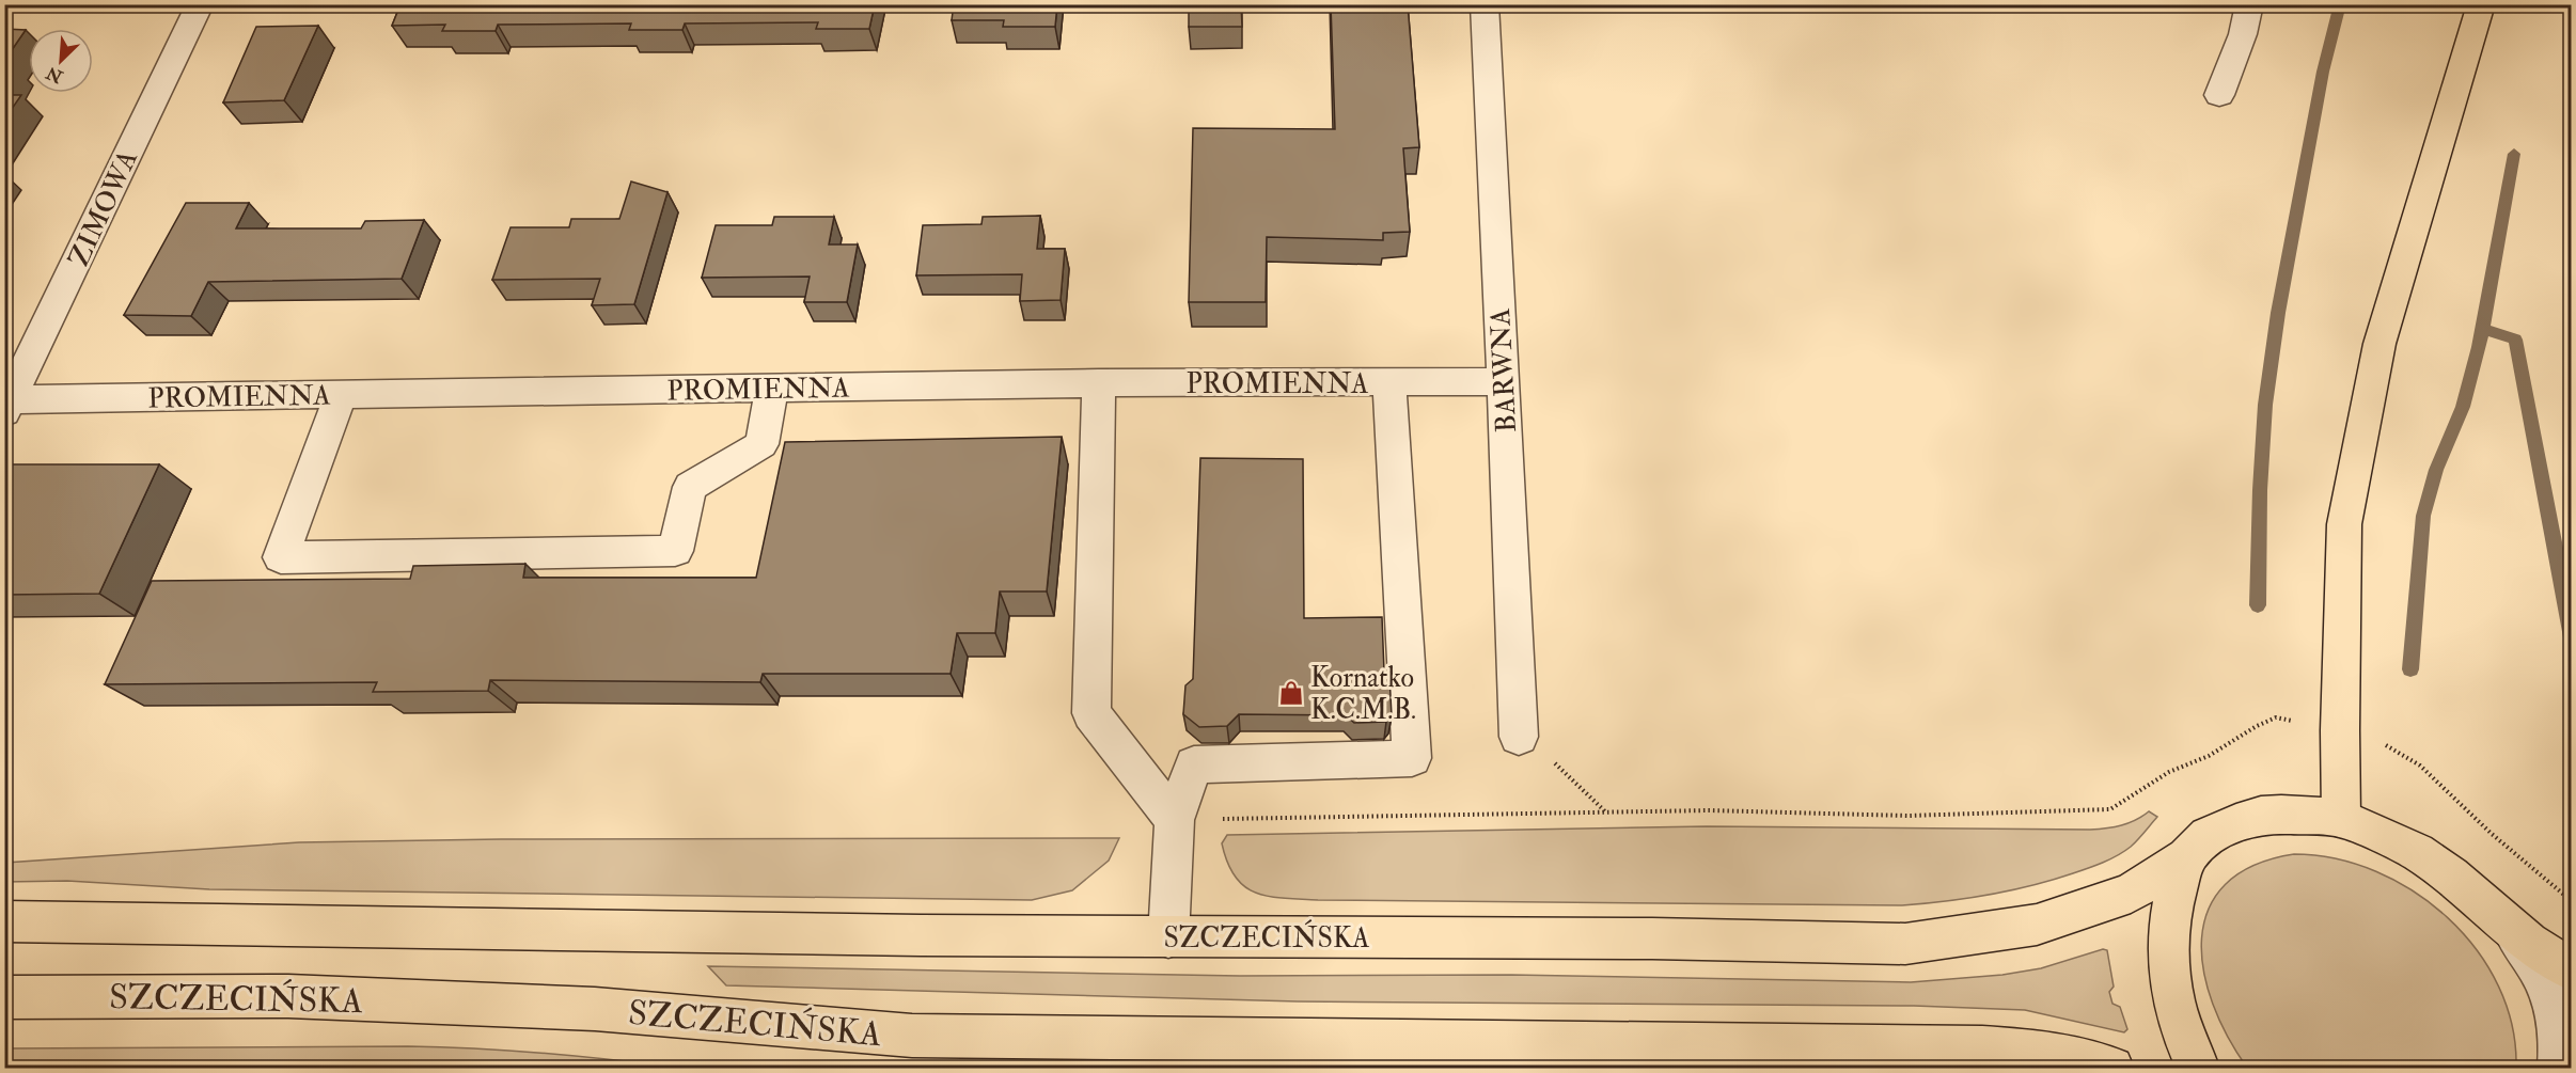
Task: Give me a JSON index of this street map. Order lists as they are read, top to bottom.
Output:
{
  "streets": {
    "main road": ["SZCZECIŃSKA"],
    "street": ["ZIMOWA", "BARWNA", "PROMIENNA"]
  },
  "crossings": [
    ["ZIMOWA", "PROMIENNA"],
    ["BARWNA", "PROMIENNA"]
  ],
  "places": {
    "shop": ["Kornatko K.C.M.B."]
  },
  "north": "bottom left"
}
